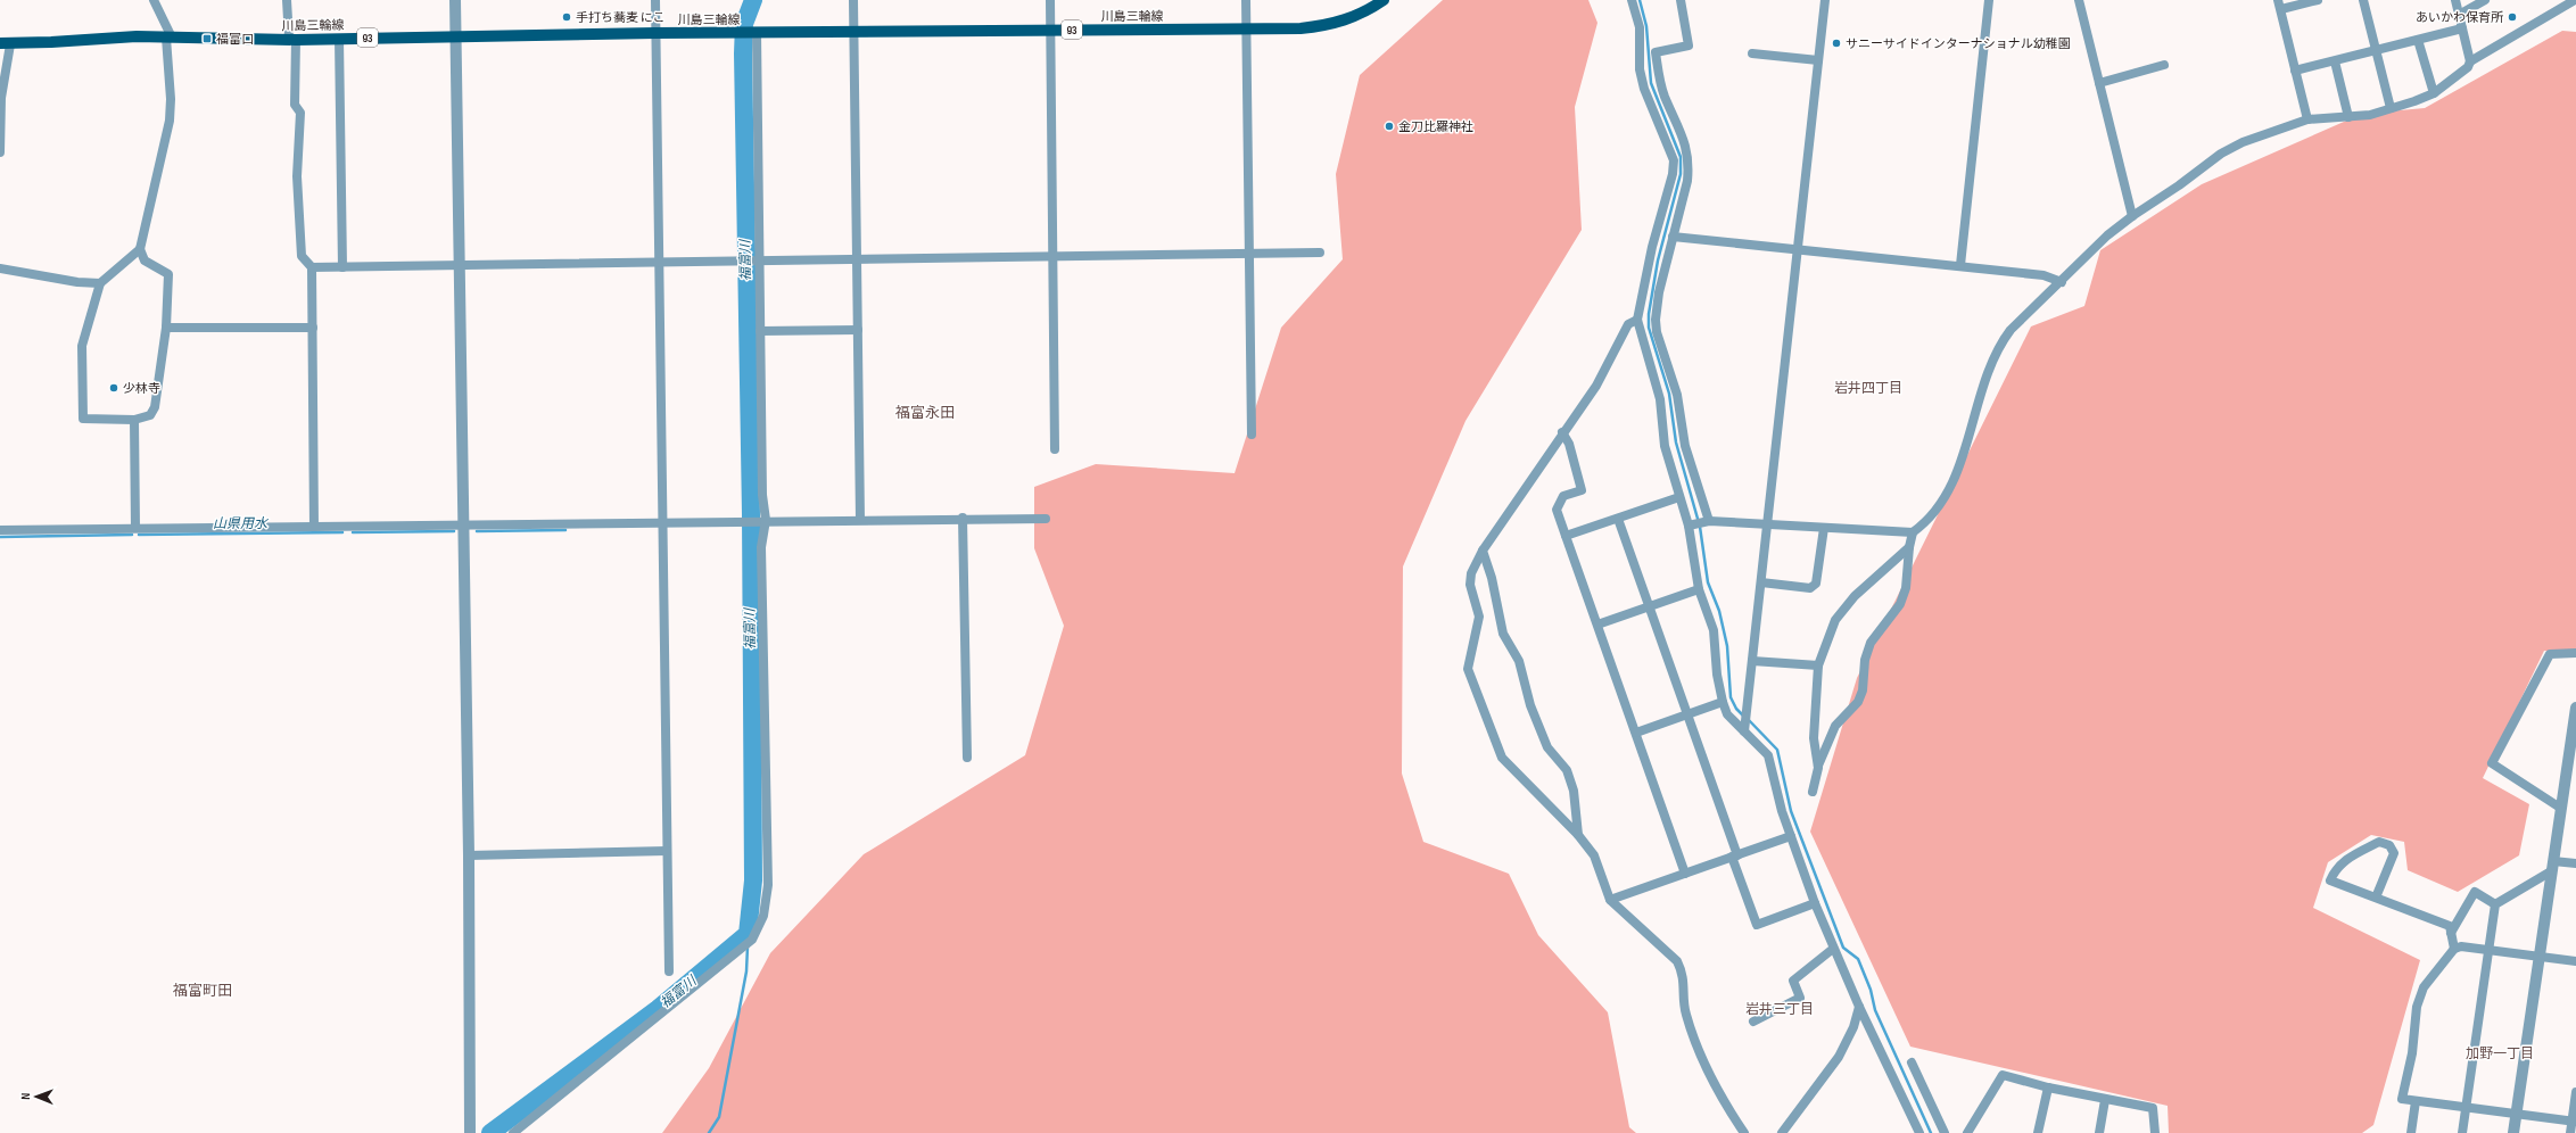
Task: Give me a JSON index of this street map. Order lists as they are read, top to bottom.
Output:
{
  "streets": {
    "main road": ["川島三輪線", "93"]
  },
  "districts": [
    "岩井四丁目",
    "福富永田",
    "福富町田",
    "岩井三丁目",
    "加野一丁目"
  ],
  "water": ["福富川", "山県用水"],
  "places": {
    "other": [
      "手打ち蕎麦 にこ",
      "あいかわ保育所",
      "サニーサイドインターナショナル幼稚園",
      "金刀比羅神社",
      "少林寺"
    ],
    "transit": ["福富口"]
  },
  "north": "left"
}
